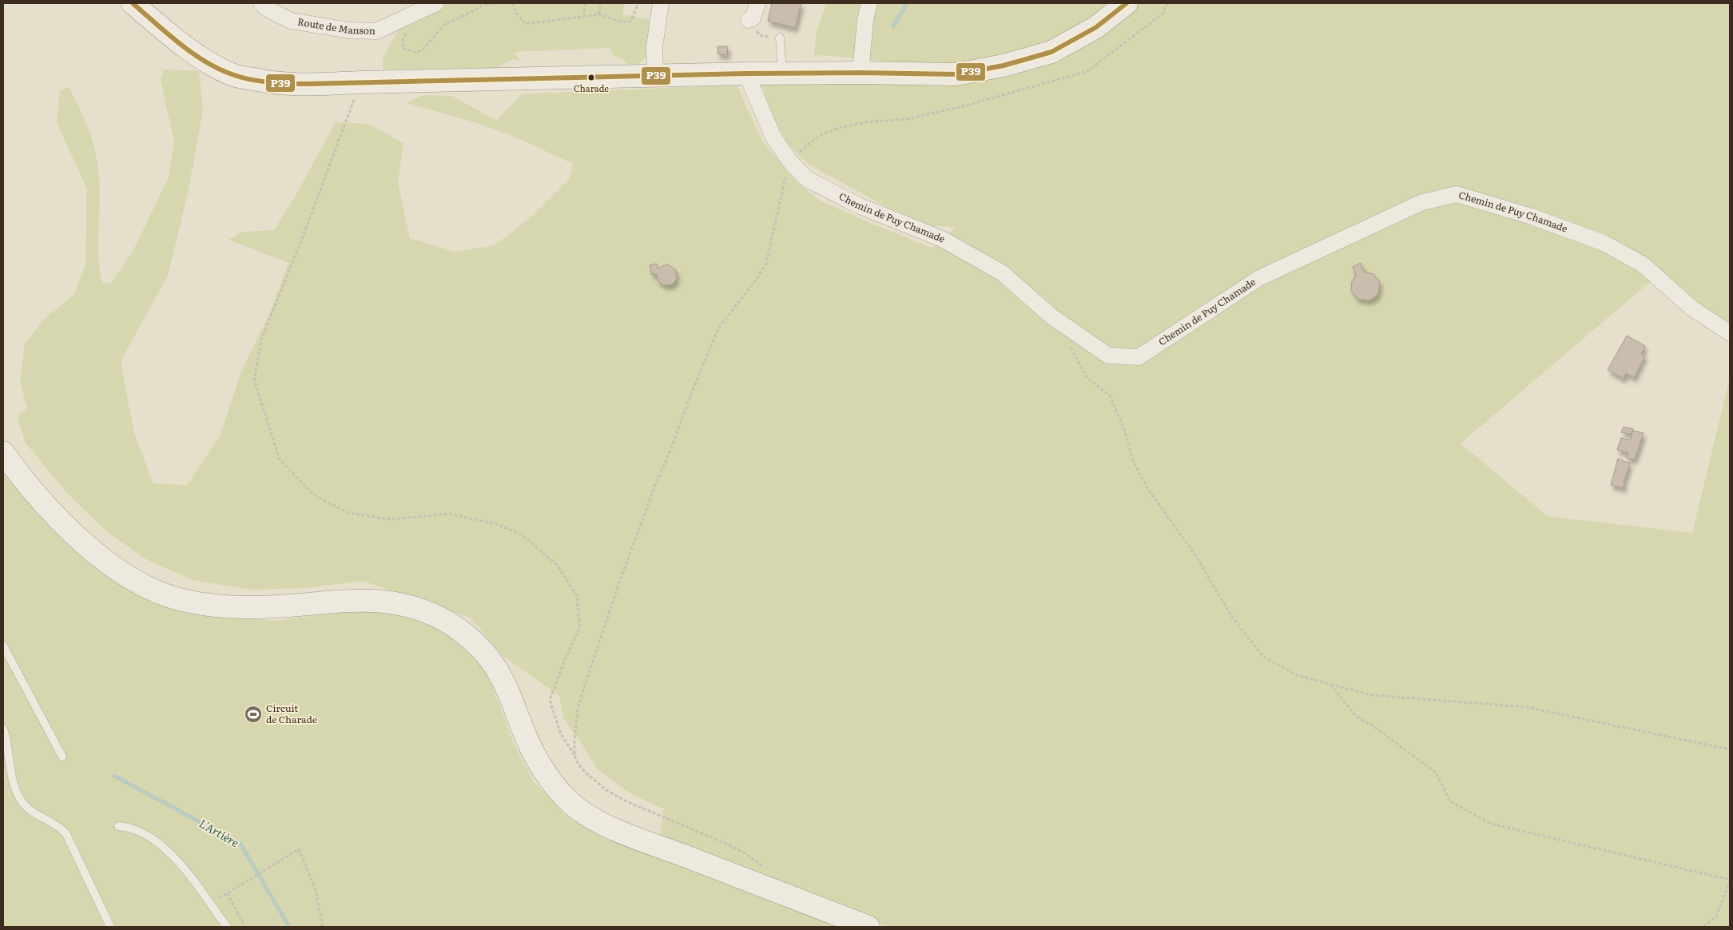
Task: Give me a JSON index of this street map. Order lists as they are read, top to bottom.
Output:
{
  "streets": {
    "street": ["Route de Manson", "Chemin de Puy Chamade"]
  },
  "water": ["L'Artière"],
  "places": {
    "other": ["Charade"],
    "sports": ["Circuit de Charade"]
  },
  "lines": ["transit line P39"]
}
